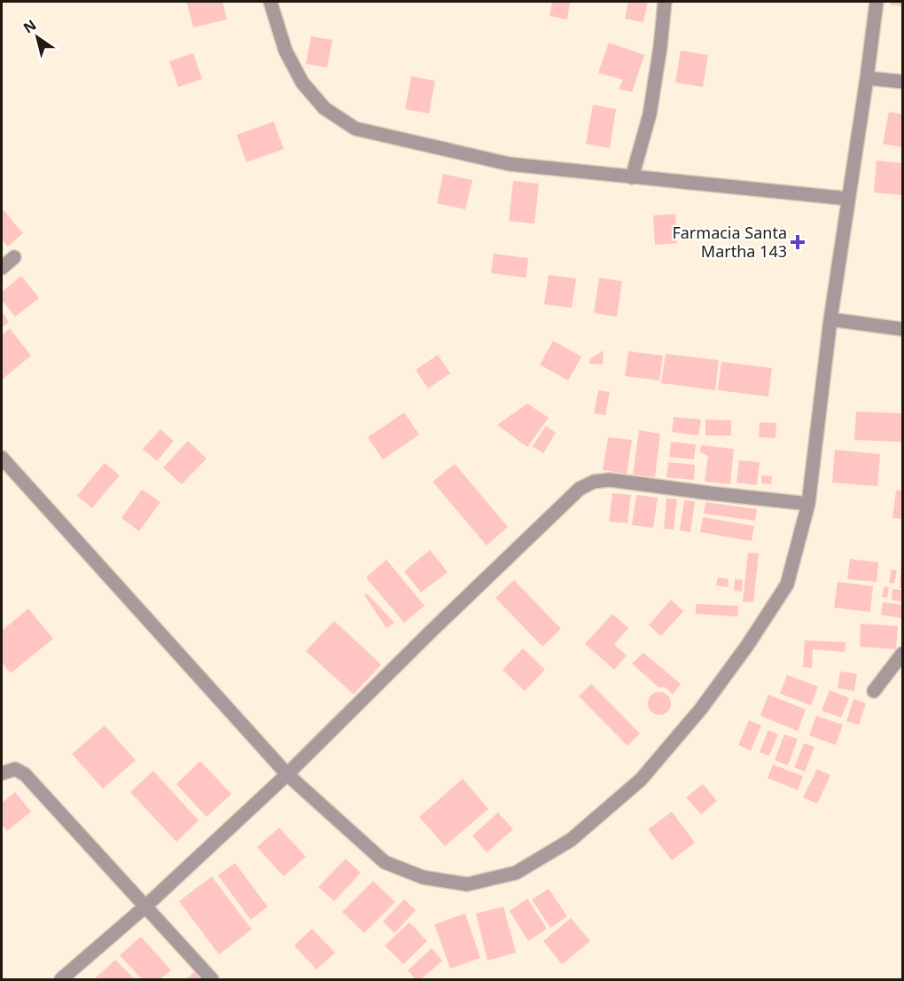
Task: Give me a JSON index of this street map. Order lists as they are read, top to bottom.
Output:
{
  "places": {
    "health": ["Farmacia Santa Martha 143"]
  },
  "north": "top left"
}
